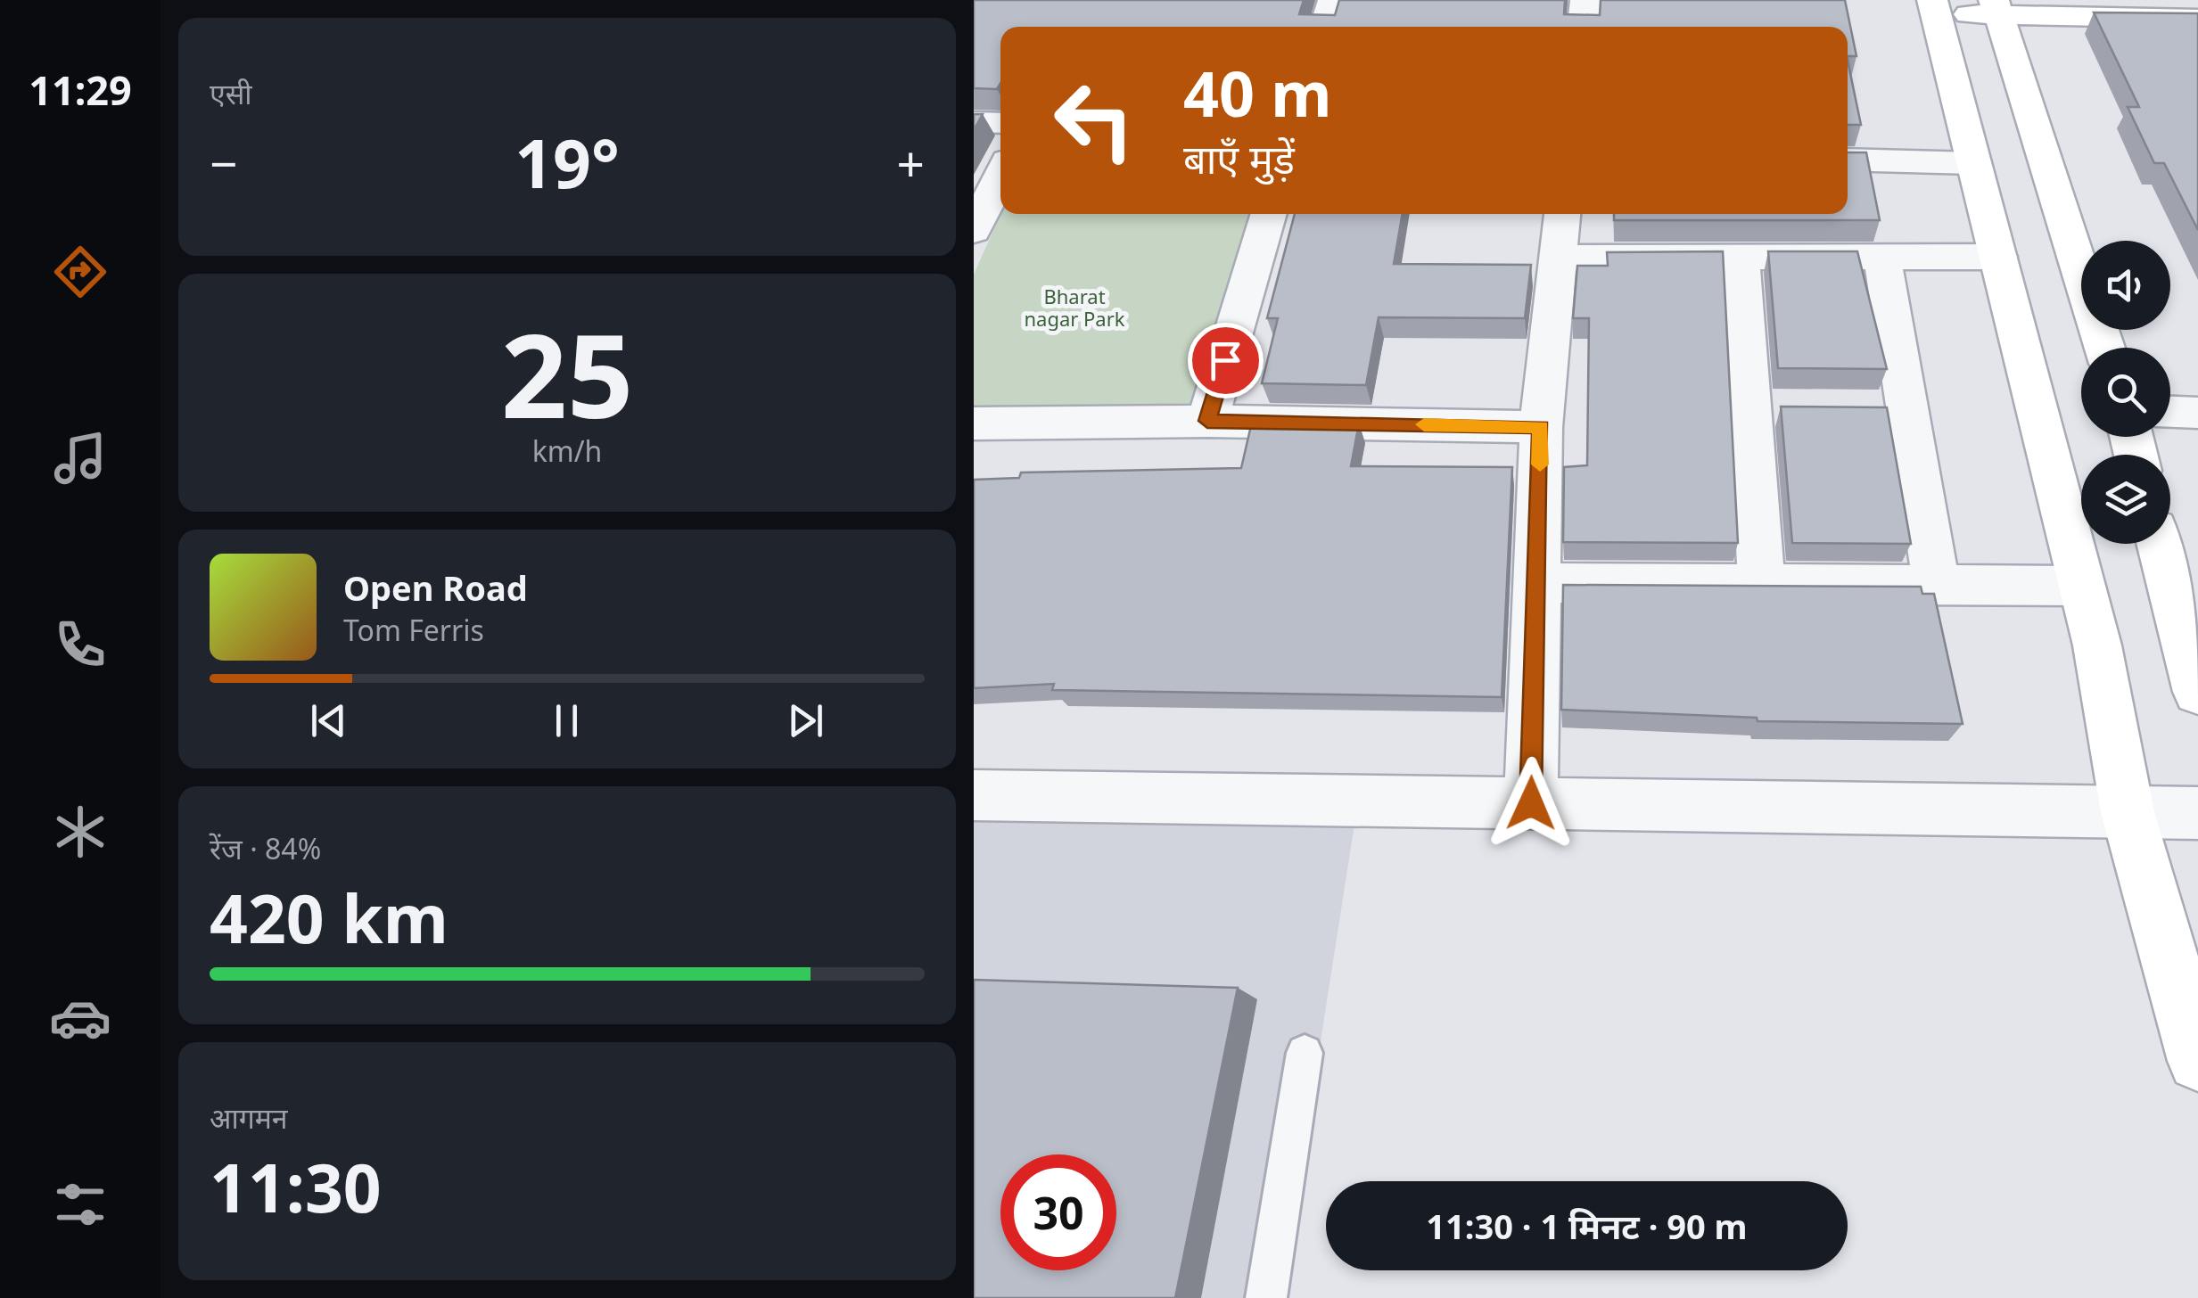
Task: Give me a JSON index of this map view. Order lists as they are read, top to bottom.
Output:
{
  "parks": ["Bharat nagar Park"],
  "page": {
    "tabs": "11:29",
    "tile": [
      "एसी",
      ["25", "km/h"],
      ["रेंज · 84%", "420 km"],
      ["आगमन", "11:30"]
    ],
    "turn": ["40 m", "बाएँ मुड़ें"],
    "heat": ["−", "19°", "+"],
    "song": ["Open Road", "Tom Ferris"],
    "limit": "30",
    "trip": "11:30 · 1 मिनट · 90 m"
  }
}
